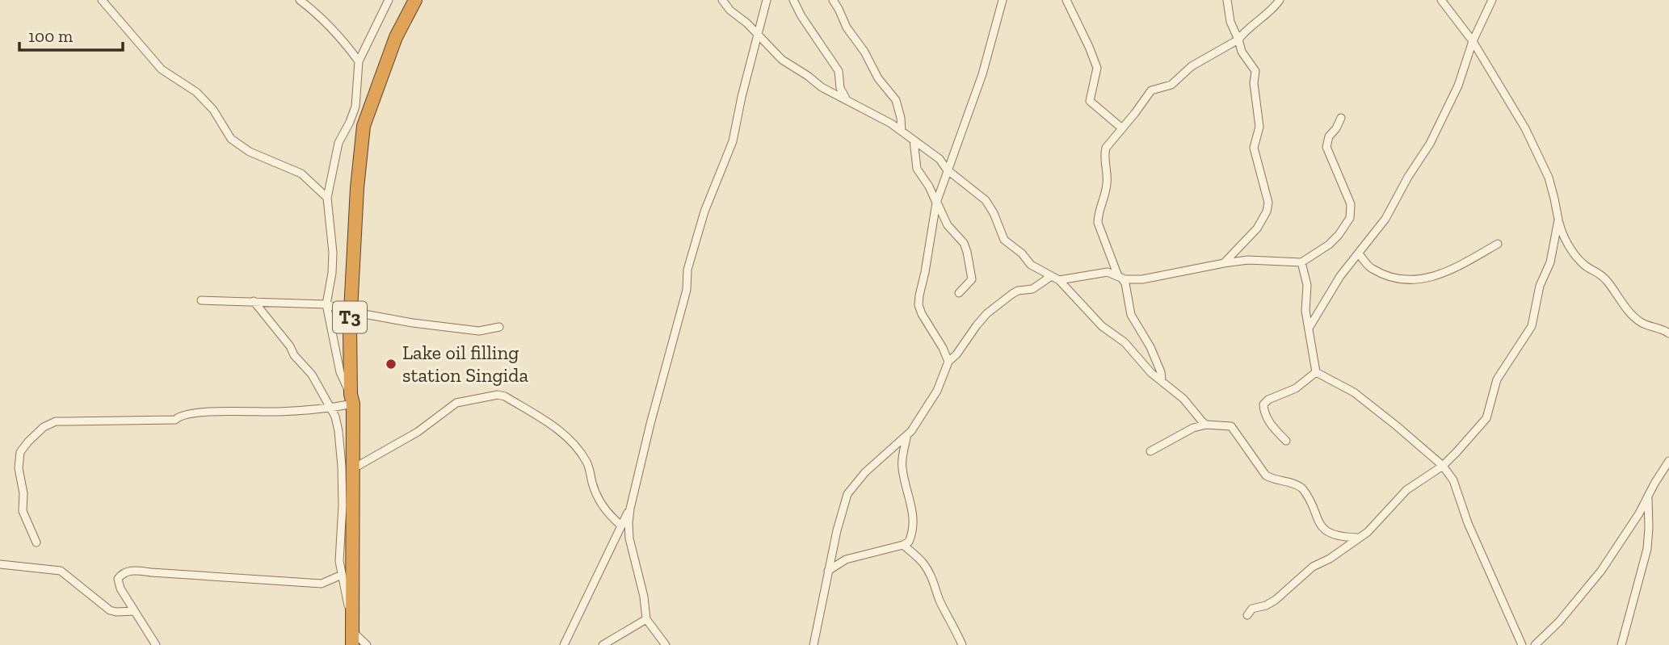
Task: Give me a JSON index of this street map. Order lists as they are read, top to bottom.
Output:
{
  "streets": {
    "highway": ["T3"]
  },
  "places": ["Lake oil filling station Singida"],
  "scale_bar": "100 m"
}
